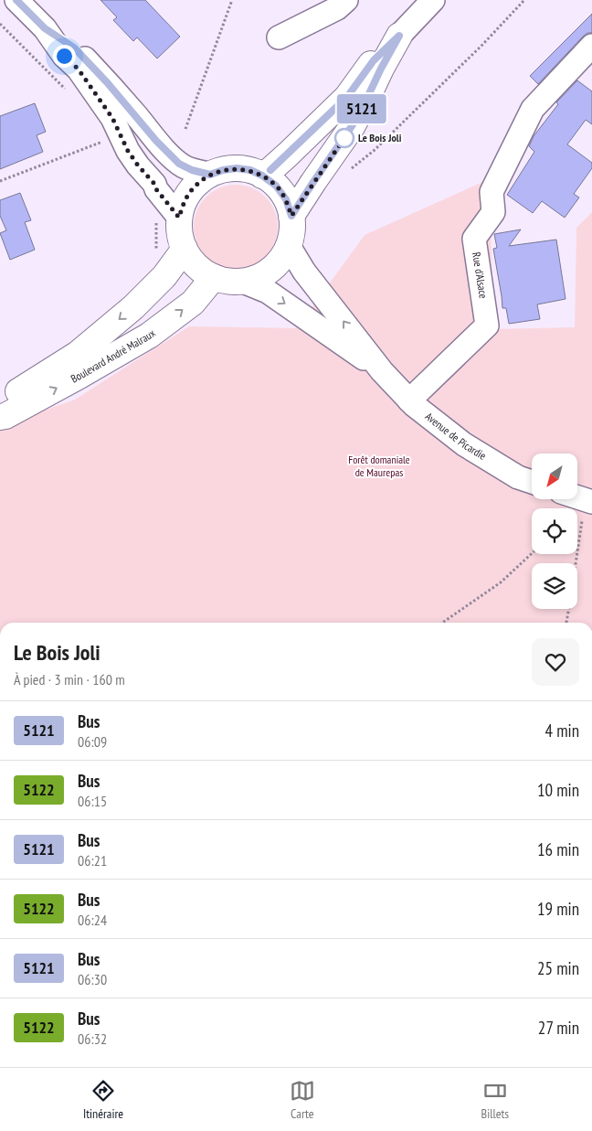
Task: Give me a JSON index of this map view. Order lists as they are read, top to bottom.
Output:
{
  "streets": {
    "street": ["Rue d'Alsace", "Boulevard André Malraux", "Avenue de Picardie"]
  },
  "crossings": [
    ["Rue d'Alsace", "Avenue de Picardie"],
    ["Boulevard André Malraux", "Avenue de Picardie"]
  ],
  "parks": ["Forêt domaniale de Maurepas"],
  "places": ["Le Bois Joli"],
  "lines": ["bus line 5121"],
  "north": "bottom left",
  "page": {
    "on_map": "5121",
    "heading": ["Le Bois Joli", "À pied · 3 min · 160 m"],
    "list": [
      {
        "mark": "5121",
        "name": "Bus",
        "note": "06:09",
        "value": "4 min"
      },
      {
        "mark": "5122",
        "name": "Bus",
        "note": "06:15",
        "value": "10 min"
      },
      {
        "mark": "5121",
        "name": "Bus",
        "note": "06:21",
        "value": "16 min"
      },
      {
        "mark": "5122",
        "name": "Bus",
        "note": "06:24",
        "value": "19 min"
      },
      {
        "mark": "5121",
        "name": "Bus",
        "note": "06:30",
        "value": "25 min"
      },
      {
        "mark": "5122",
        "name": "Bus",
        "note": "06:32",
        "value": "27 min"
      }
    ],
    "tabs": ["Itinéraire", "Carte", "Billets"]
  }
}
